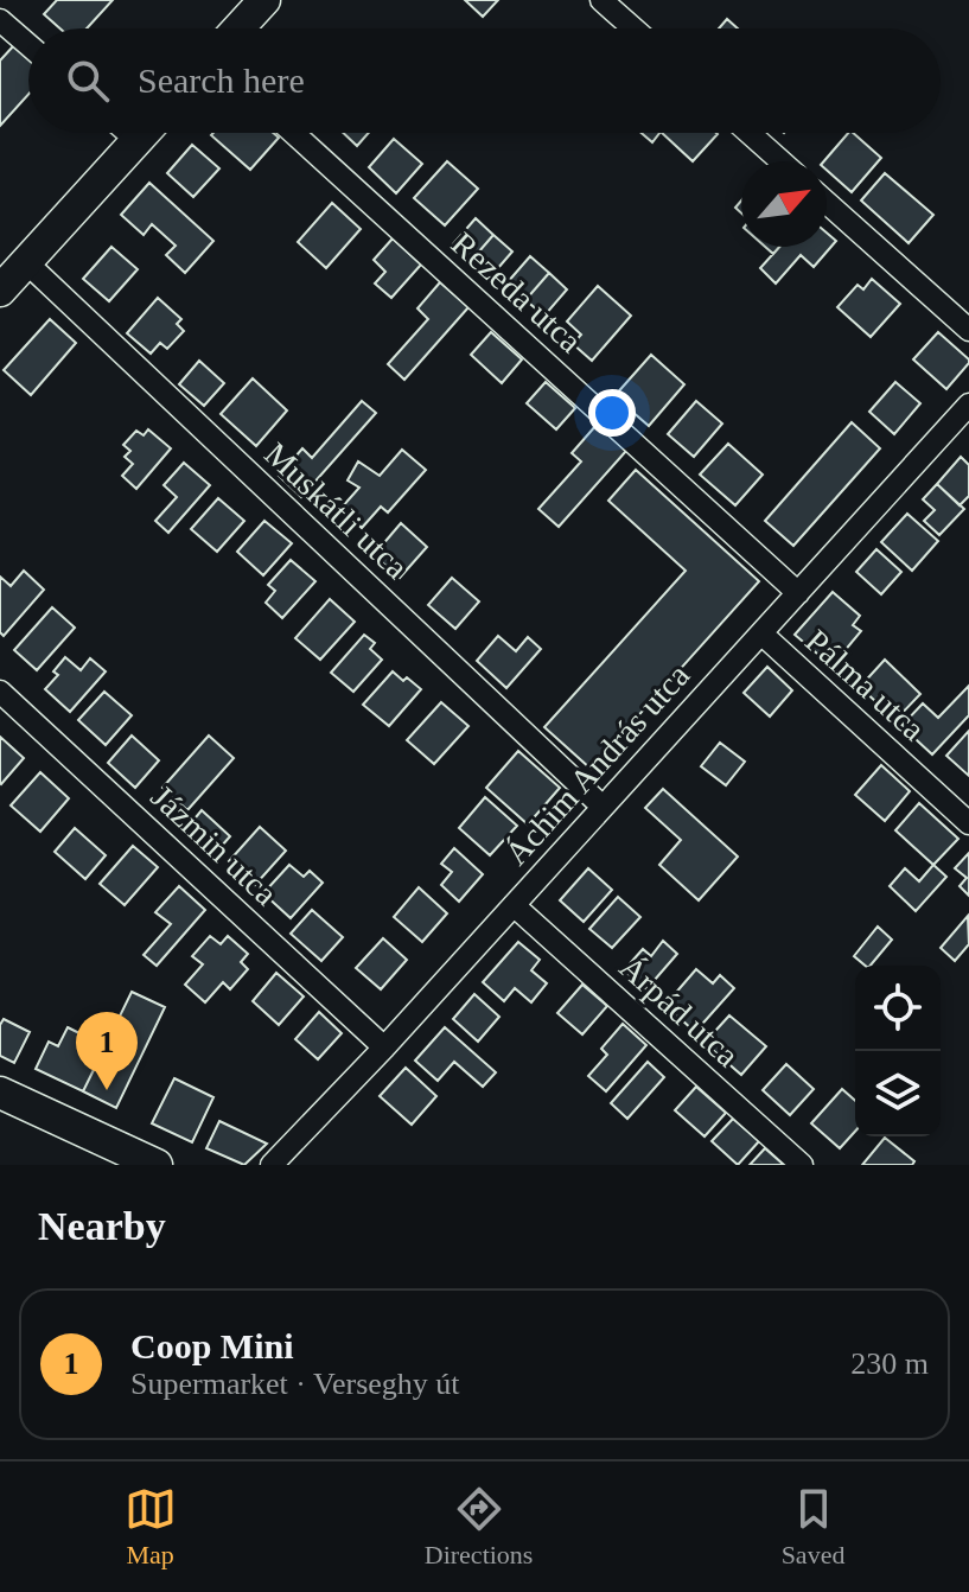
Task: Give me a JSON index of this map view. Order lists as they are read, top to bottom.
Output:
{
  "streets": {
    "street": [
      "Rezeda utca",
      "Muskátli utca",
      "Pálma utca",
      "Áchim András utca",
      "Jázmin utca",
      "Árpád utca"
    ]
  },
  "crossings": [
    ["Rezeda utca", "Áchim András utca"],
    ["Muskátli utca", "Áchim András utca"],
    ["Pálma utca", "Áchim András utca"],
    ["Áchim András utca", "Jázmin utca"],
    ["Áchim András utca", "Árpád utca"]
  ],
  "north": "top right",
  "page": {
    "search": "Search here",
    "pins": "1",
    "heading": "Nearby",
    "list": [
      {
        "mark": "1",
        "name": "Coop Mini",
        "note": "Supermarket · Verseghy út",
        "value": "230 m"
      }
    ],
    "nav": ["Map", "Directions", "Saved"]
  }
}
